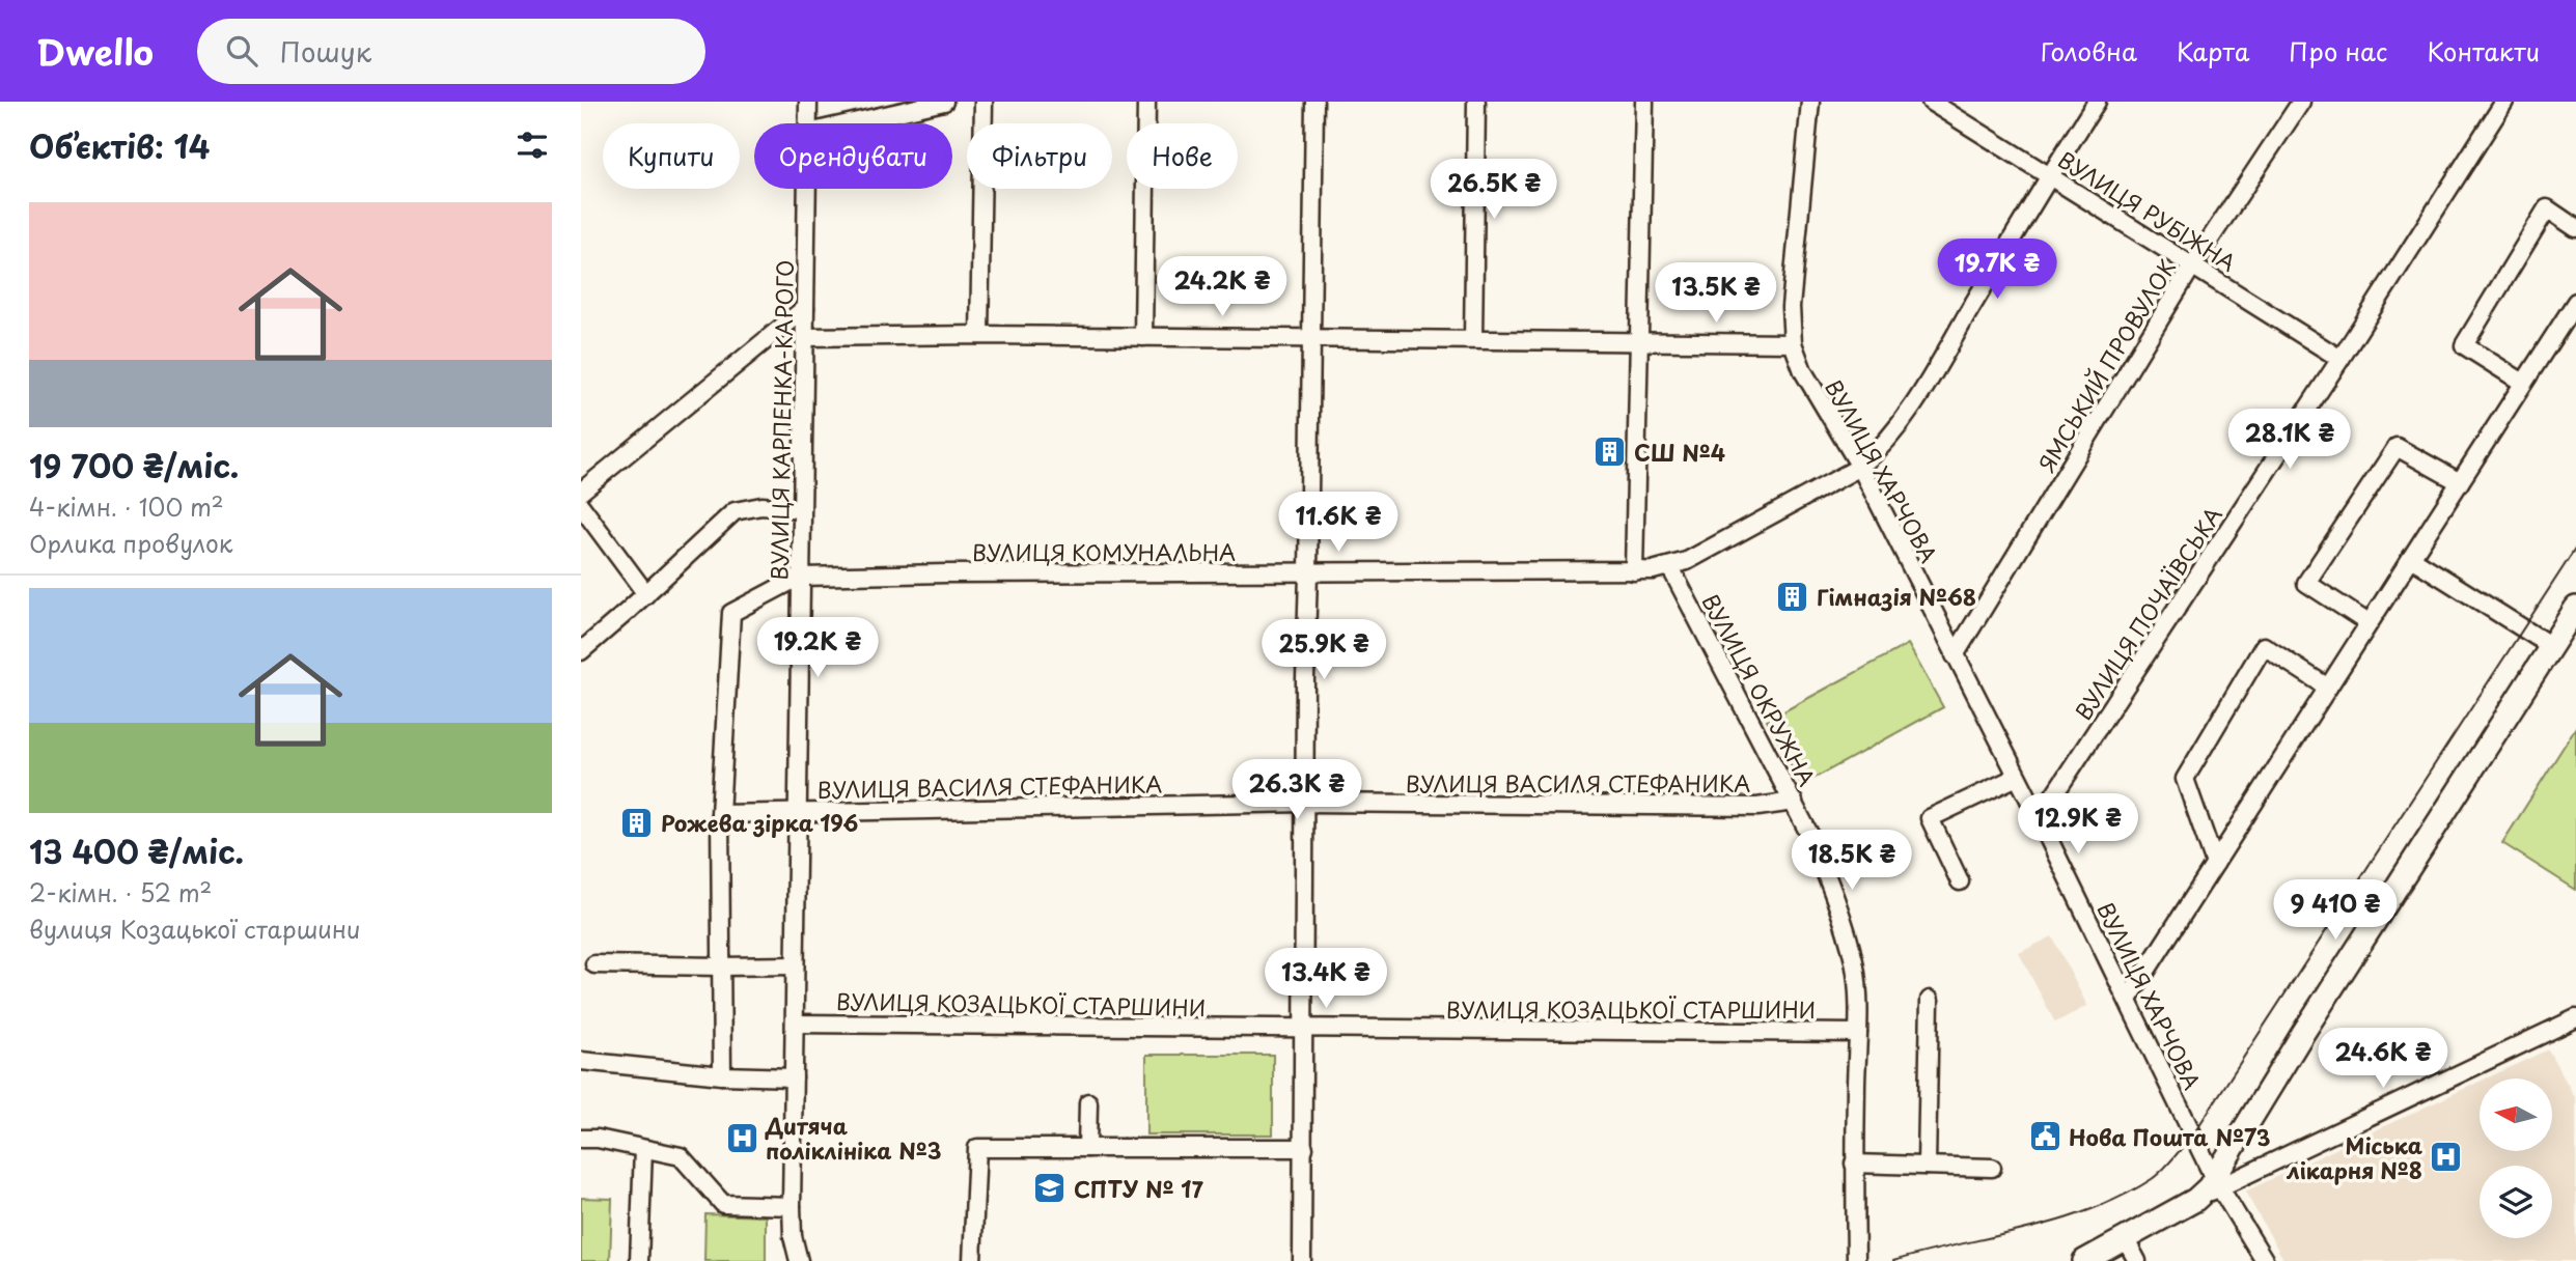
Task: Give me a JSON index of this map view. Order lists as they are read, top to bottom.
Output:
{
  "streets": {
    "street": [
      "ВУЛИЦЯ РУБІЖНА",
      "ЯМСЬКИЙ ПРОВУЛОК",
      "ВУЛИЦЯ КАРПЕНКА-КАРОГО",
      "ВУЛИЦЯ ХАРЧОВА",
      "ВУЛИЦЯ КОМУНАЛЬНА",
      "ВУЛИЦЯ ПОЧАЇВСЬКА",
      "ВУЛИЦЯ ОКРУЖНА",
      "ВУЛИЦЯ ВАСИЛЯ СТЕФАНИКА",
      "ВУЛИЦЯ КОЗАЦЬКОЇ СТАРШИНИ"
    ]
  },
  "crossings": [
    ["ВУЛИЦЯ РУБІЖНА", "ЯМСЬКИЙ ПРОВУЛОК"],
    ["ВУЛИЦЯ РУБІЖНА", "ВУЛИЦЯ КОМУНАЛЬНА"],
    ["ВУЛИЦЯ РУБІЖНА", "ВУЛИЦЯ ПОЧАЇВСЬКА"],
    ["ЯМСЬКИЙ ПРОВУЛОК", "ВУЛИЦЯ ХАРЧОВА"],
    ["ВУЛИЦЯ КАРПЕНКА-КАРОГО", "ВУЛИЦЯ КОМУНАЛЬНА"],
    ["ВУЛИЦЯ КАРПЕНКА-КАРОГО", "ВУЛИЦЯ ВАСИЛЯ СТЕФАНИКА"],
    ["ВУЛИЦЯ КАРПЕНКА-КАРОГО", "ВУЛИЦЯ КОЗАЦЬКОЇ СТАРШИНИ"],
    ["ВУЛИЦЯ ХАРЧОВА", "ВУЛИЦЯ КОМУНАЛЬНА"],
    ["ВУЛИЦЯ ХАРЧОВА", "ВУЛИЦЯ ПОЧАЇВСЬКА"],
    ["ВУЛИЦЯ КОМУНАЛЬНА", "ВУЛИЦЯ ОКРУЖНА"],
    ["ВУЛИЦЯ ОКРУЖНА", "ВУЛИЦЯ ВАСИЛЯ СТЕФАНИКА"],
    ["ВУЛИЦЯ ОКРУЖНА", "ВУЛИЦЯ КОЗАЦЬКОЇ СТАРШИНИ"]
  ],
  "places": {
    "building": ["СШ №4", "Гімназія №68", "Рожева зірка 196"],
    "public building": ["Нова Пошта №73"],
    "hospital": ["Дитяча поліклініка №3", "Міська лікарня №8"],
    "school or university": ["СПТУ № 17"]
  },
  "north": "left",
  "page": {
    "header": "Dwello",
    "search": "Пошук",
    "nav": [
      "Головна",
      "Карта",
      "Про нас",
      "Контакти"
    ],
    "heading": "Об’єктів: 14",
    "chip": [
      "Купити",
      "Орендувати",
      "Фільтри",
      "Нове"
    ],
    "price": [
      "26.5K ₴",
      "19.7K ₴",
      "24.2K ₴",
      "13.5K ₴",
      "28.1K ₴",
      "11.6K ₴",
      "19.2K ₴",
      "25.9K ₴",
      "26.3K ₴",
      "12.9K ₴",
      "18.5K ₴",
      "9 410 ₴",
      "13.4K ₴",
      "24.6K ₴"
    ],
    "list": [
      {
        "name": "19 700 ₴/міс.",
        "note": "4-кімн. · 100 m² · Орлика провулок"
      },
      {
        "name": "13 400 ₴/міс.",
        "note": "2-кімн. · 52 m² · вулиця Козацької старшини"
      }
    ]
  }
}
